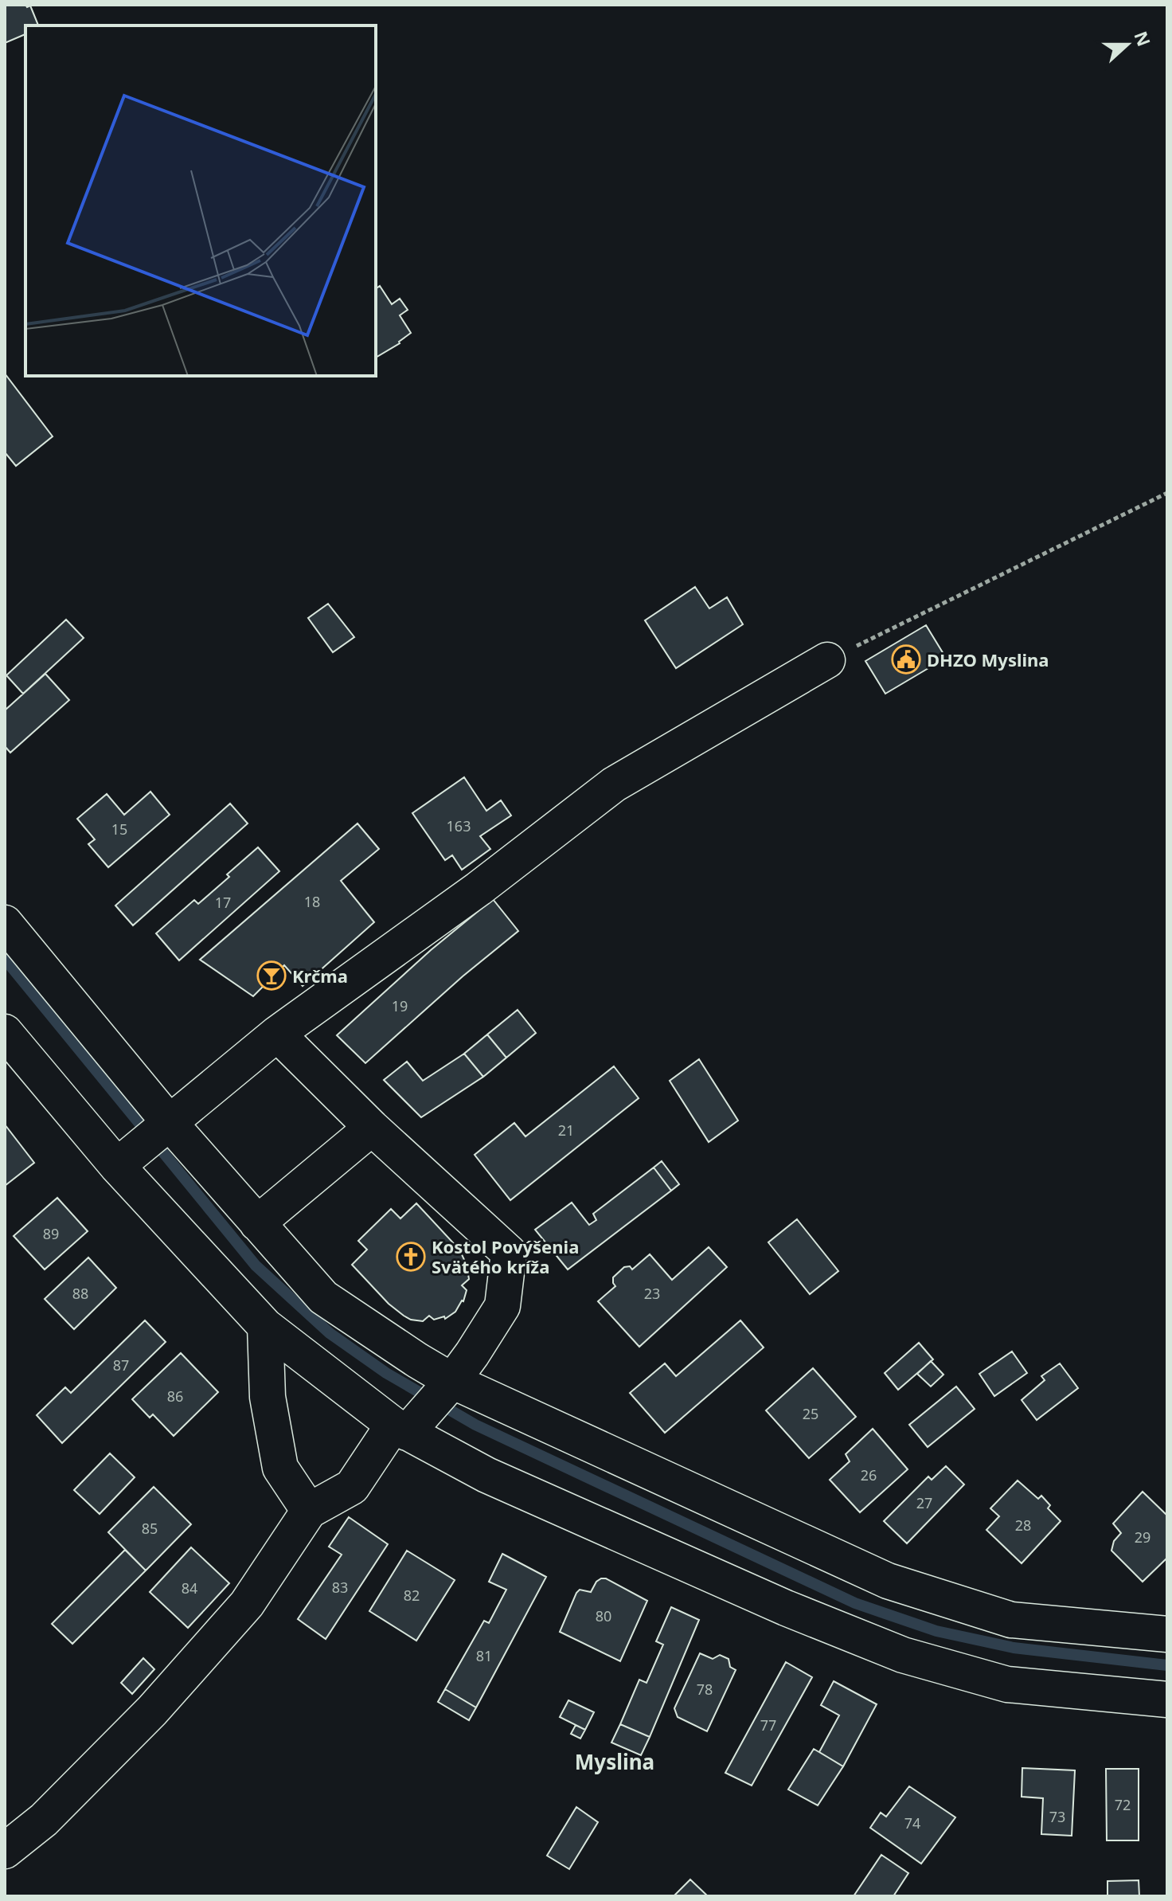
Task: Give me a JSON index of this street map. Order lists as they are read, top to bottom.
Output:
{
  "districts": ["Myslina"],
  "places": {
    "public building": ["DHZO Myslina"],
    "bar": ["Krčma"],
    "church": ["Kostol Povýšenia Svätého kríža"]
  },
  "house_numbers": [
    "163",
    "15",
    "18",
    "17",
    "19",
    "21",
    "89",
    "88",
    "23",
    "87",
    "86",
    "25",
    "26",
    "27",
    "28",
    "85",
    "29",
    "83",
    "84",
    "82",
    "80",
    "81",
    "78",
    "77",
    "72",
    "73",
    "74"
  ],
  "north": "right"
}
